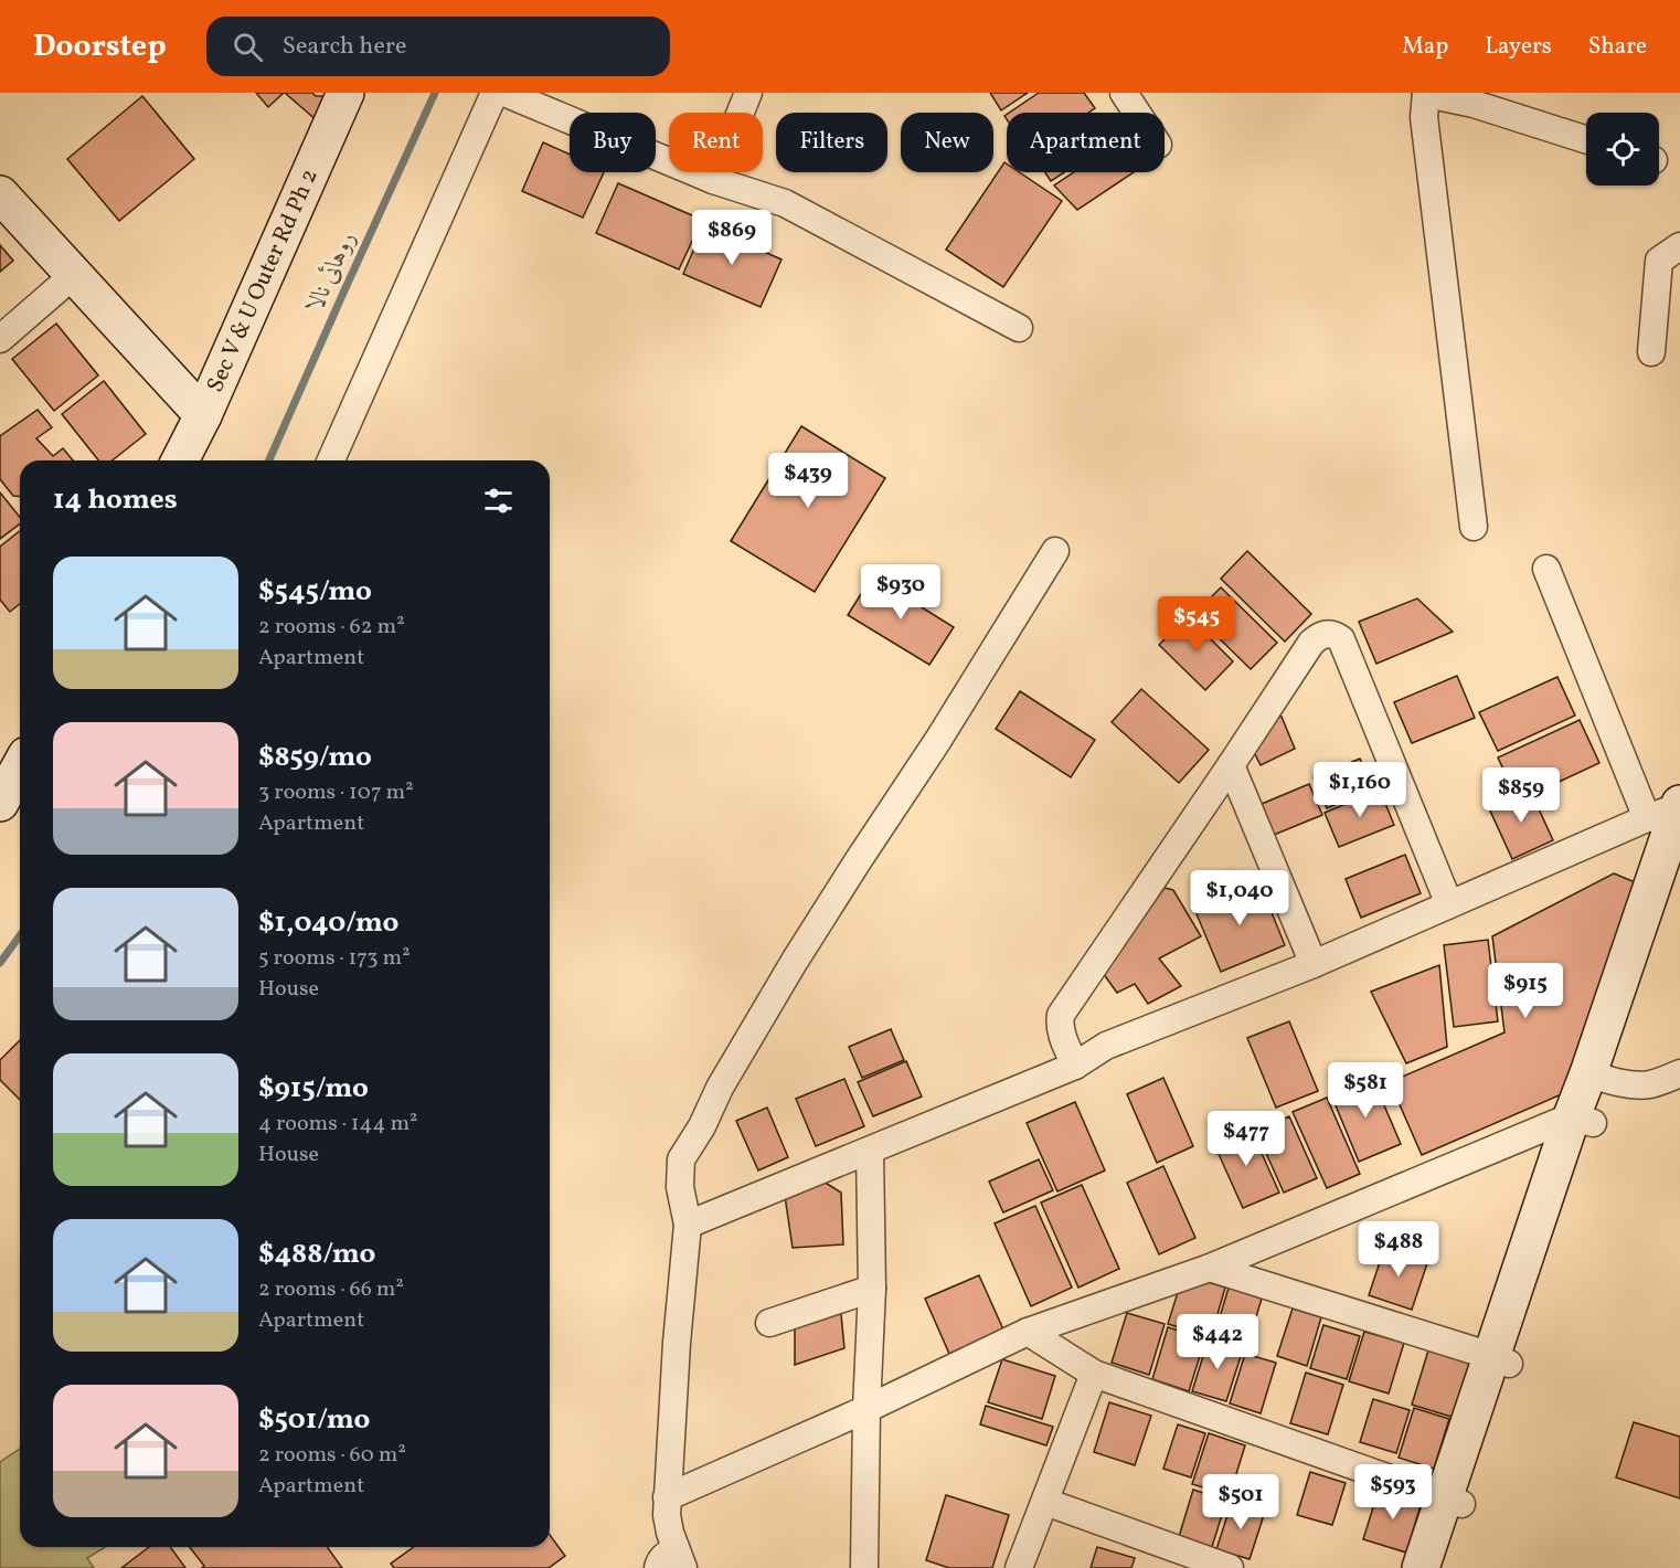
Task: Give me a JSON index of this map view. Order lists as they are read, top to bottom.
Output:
{
  "streets": {
    "street": ["Sec V & U Outer Rd Ph 2"]
  },
  "water": ["روہائی نالا"],
  "page": {
    "header": "Doorstep",
    "search": "Search here",
    "nav": ["Map", "Layers", "Share"],
    "chip": [
      "Buy",
      "Rent",
      "Filters",
      "New",
      "Apartment"
    ],
    "price": [
      "$869",
      "$439",
      "$930",
      "$545",
      "$1,160",
      "$859",
      "$1,040",
      "$915",
      "$581",
      "$477",
      "$488",
      "$442",
      "$593",
      "$501"
    ],
    "heading": "14 homes",
    "list": [
      {
        "name": "$545/mo",
        "note": "2 rooms · 62 m² · Apartment"
      },
      {
        "name": "$859/mo",
        "note": "3 rooms · 107 m² · Apartment"
      },
      {
        "name": "$1,040/mo",
        "note": "5 rooms · 173 m² · House"
      },
      {
        "name": "$915/mo",
        "note": "4 rooms · 144 m² · House"
      },
      {
        "name": "$488/mo",
        "note": "2 rooms · 66 m² · Apartment"
      },
      {
        "name": "$501/mo",
        "note": "2 rooms · 60 m² · Apartment"
      }
    ]
  }
}
